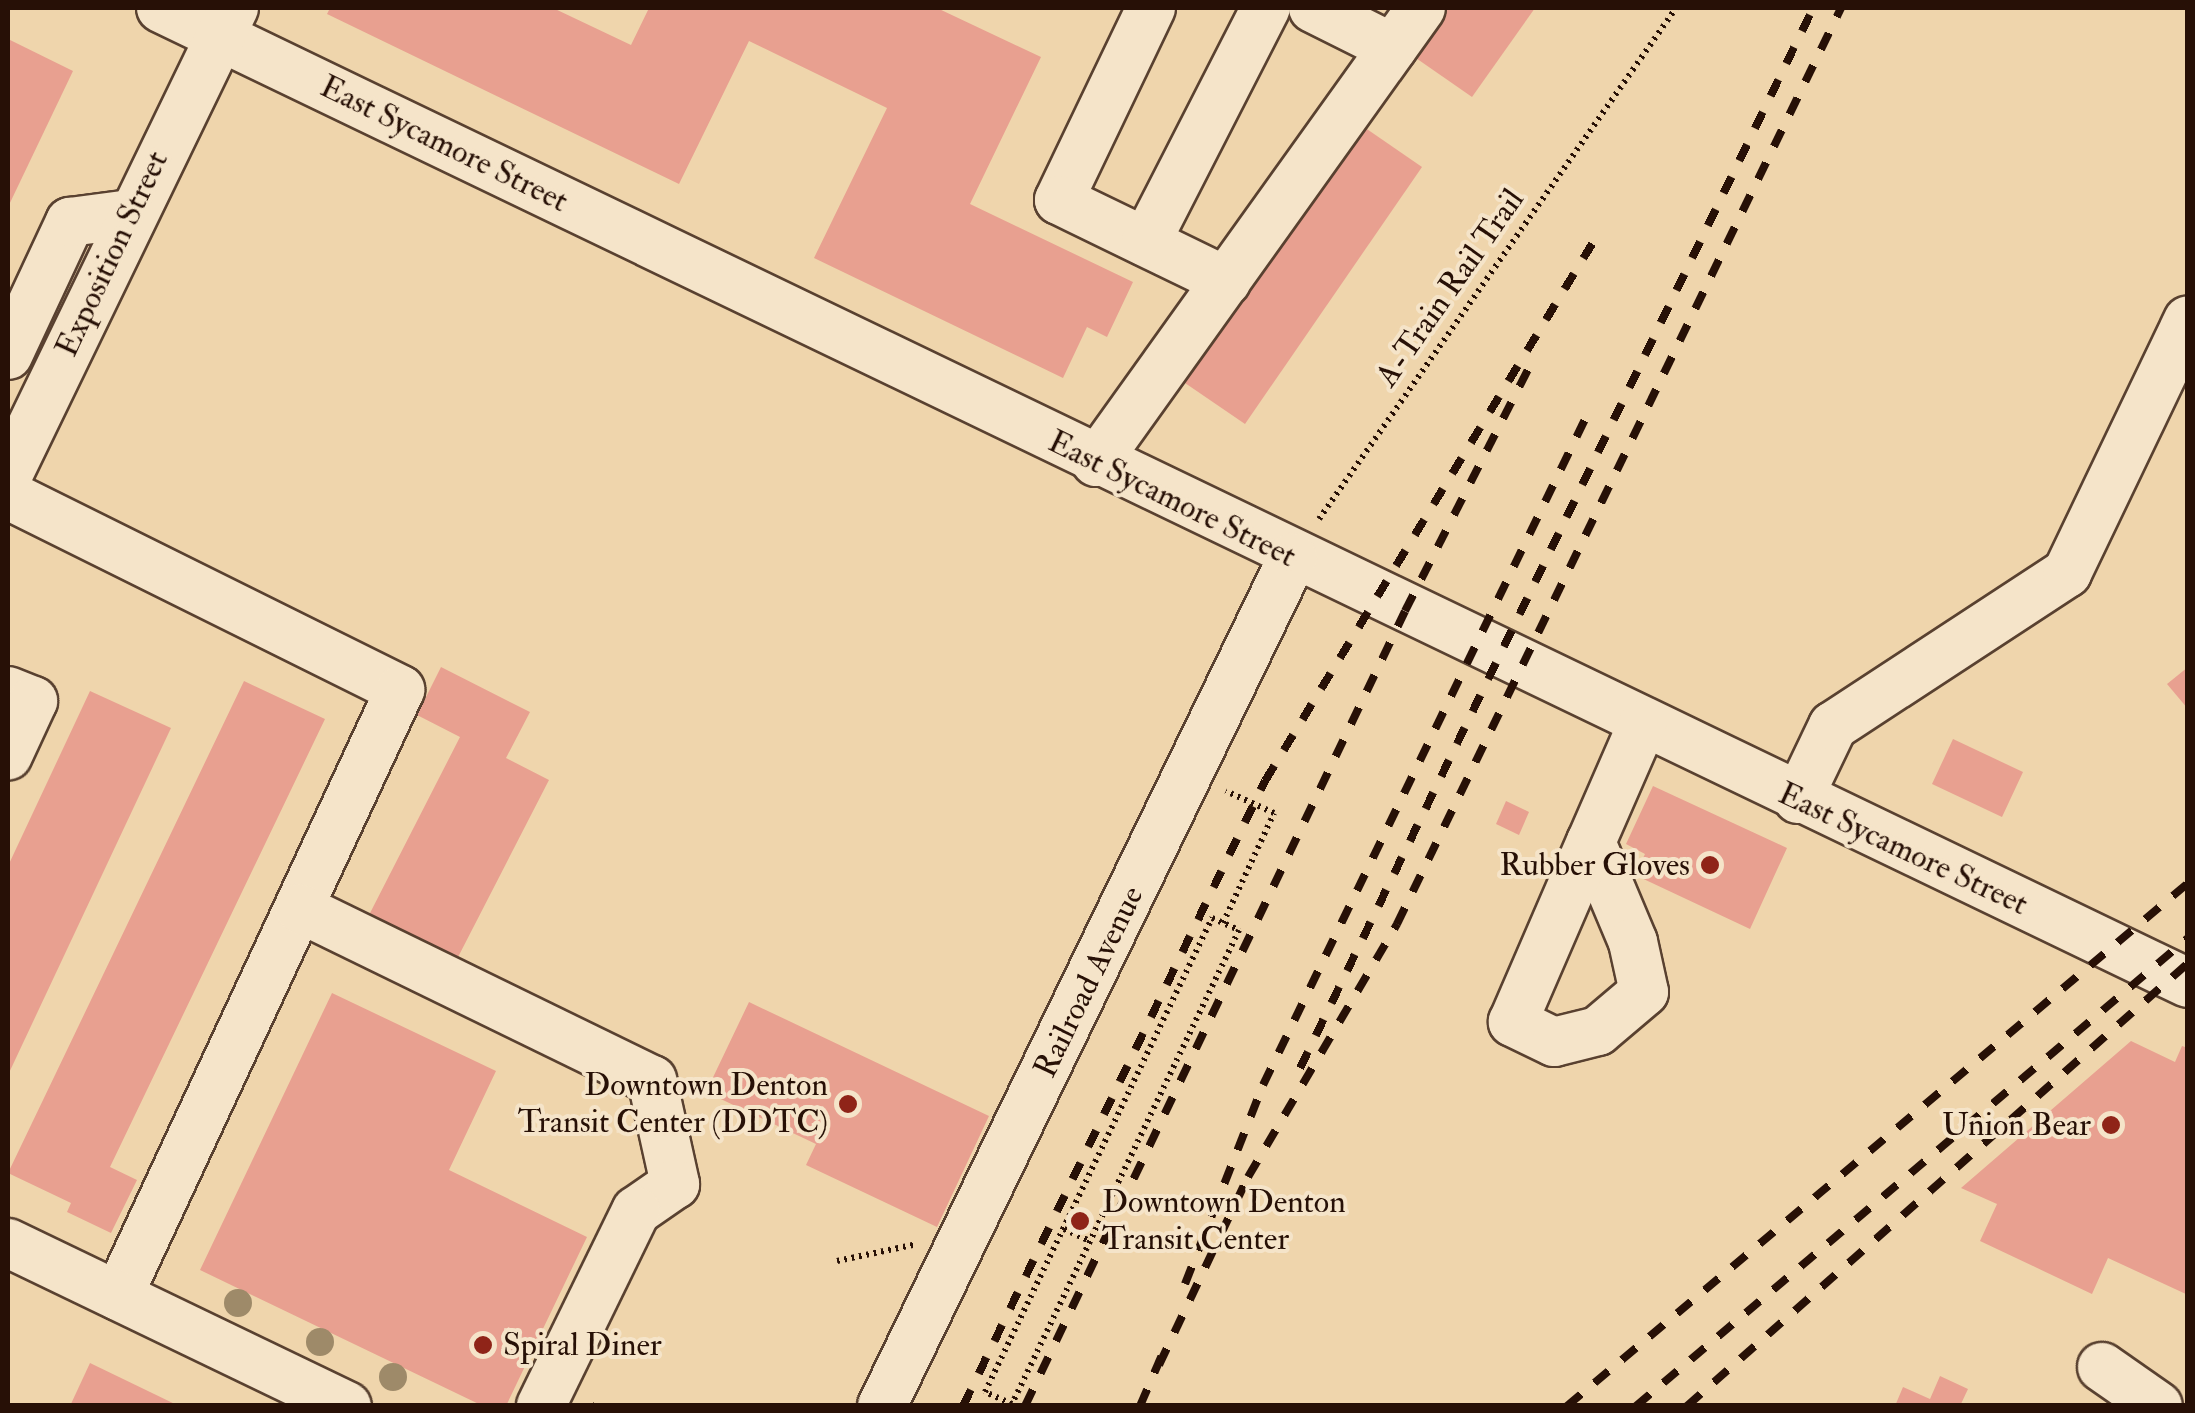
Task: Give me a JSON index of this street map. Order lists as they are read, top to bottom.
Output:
{
  "streets": {
    "street": ["East Sycamore Street", "Exposition Street", "Railroad Avenue"],
    "path": ["A-Train Rail Trail"]
  },
  "crossings": [
    ["East Sycamore Street", "Exposition Street"],
    ["East Sycamore Street", "A-Train Rail Trail"],
    ["East Sycamore Street", "Railroad Avenue"],
    ["A-Train Rail Trail", "Railroad Avenue"]
  ],
  "places": [
    "Rubber Gloves",
    "Downtown Denton Transit Center (DDTC)",
    "Union Bear",
    "Downtown Denton Transit Center",
    "Spiral Diner"
  ]
}
